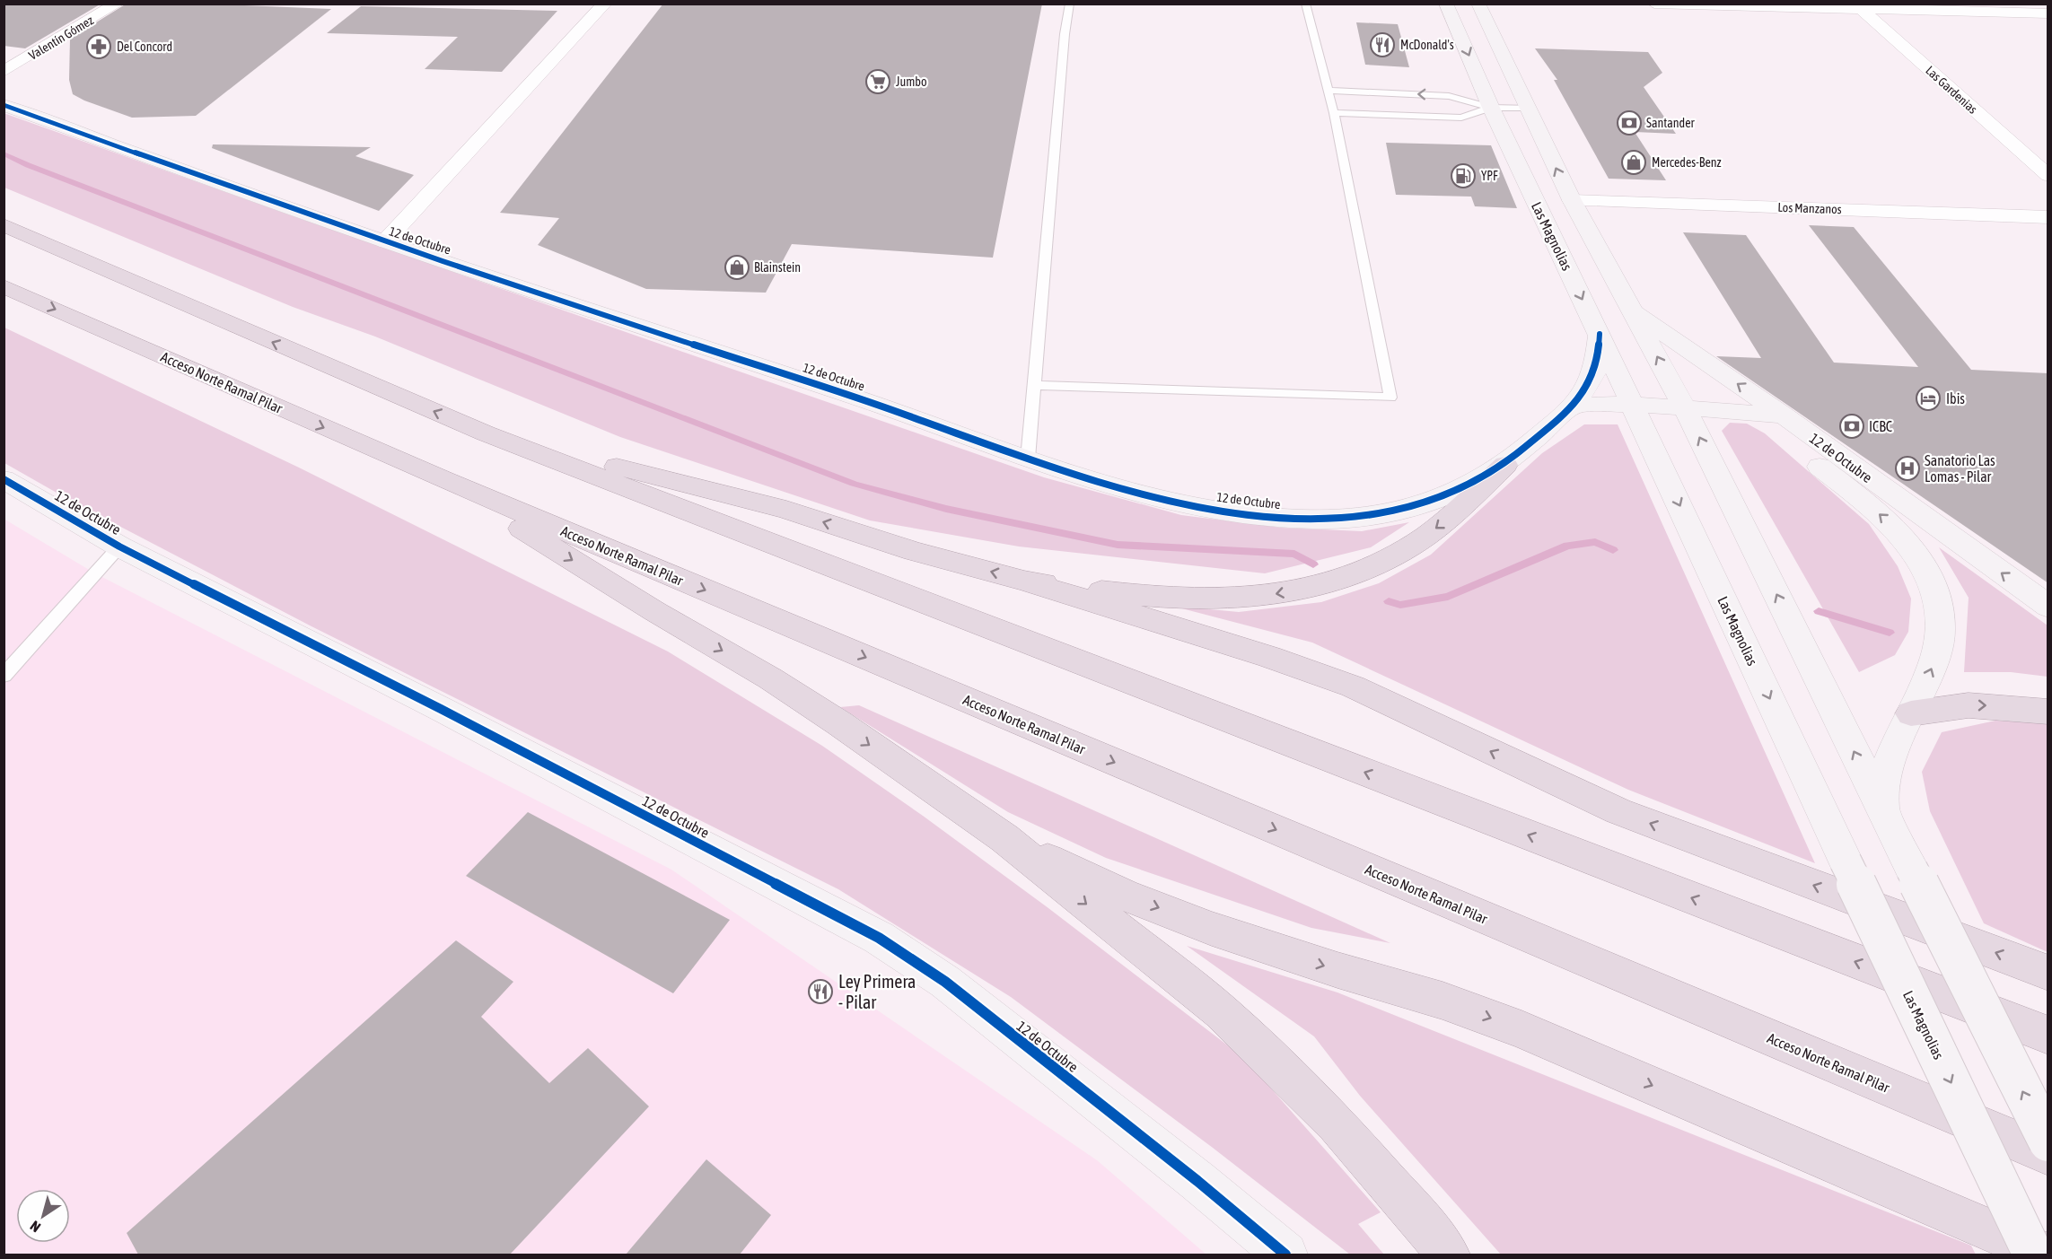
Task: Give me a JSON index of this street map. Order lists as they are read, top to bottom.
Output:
{
  "streets": {
    "highway": ["Acceso Norte Ramal Pilar"],
    "main road": ["Las Magnolias", "12 de Octubre"],
    "street": ["Valentín Gómez", "Las Gardenias", "Los Manzanos"]
  },
  "crossings": [
    ["Las Magnolias", "12 de Octubre"]
  ],
  "places": {
    "restaurant": ["McDonald's", "Ley Primera - Pilar"],
    "pharmacy": ["Del Concord"],
    "supermarket": ["Jumbo"],
    "bank": ["Santander", "ICBC"],
    "shop": ["Mercedes-Benz", "Blainstein"],
    "fuel station": ["YPF"],
    "hotel": ["Ibis"],
    "hospital": ["Sanatorio Las Lomas - Pilar"]
  },
  "north": "bottom left"
}
